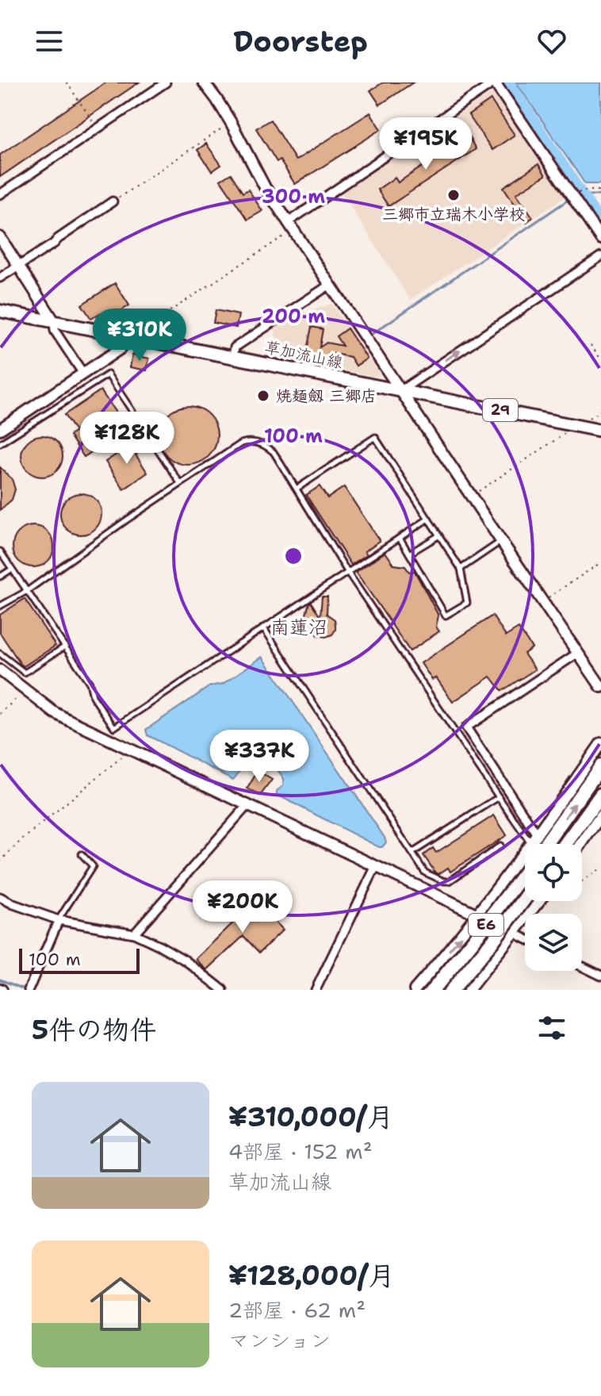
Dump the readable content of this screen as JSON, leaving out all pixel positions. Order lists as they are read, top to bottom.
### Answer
{
  "streets": {
    "highway": ["E6"],
    "main road": ["草加流山線", "29"]
  },
  "districts": ["南蓮沼"],
  "places": ["三郷市立瑞木小学校", "焼麺劔 三郷店"],
  "scale_bar": "100 m",
  "page": {
    "header": "Doorstep",
    "price": [
      "¥195K",
      "¥310K",
      "¥128K",
      "¥337K",
      "¥200K"
    ],
    "scale": "100 m",
    "heading": "5件の物件",
    "list": [
      {
        "name": "¥310,000/月",
        "note": "4部屋 · 152 m² · 草加流山線"
      },
      {
        "name": "¥128,000/月",
        "note": "2部屋 · 62 m² · マンション"
      }
    ]
  },
  "rings": ["300 m", "200 m", "100 m"]
}
